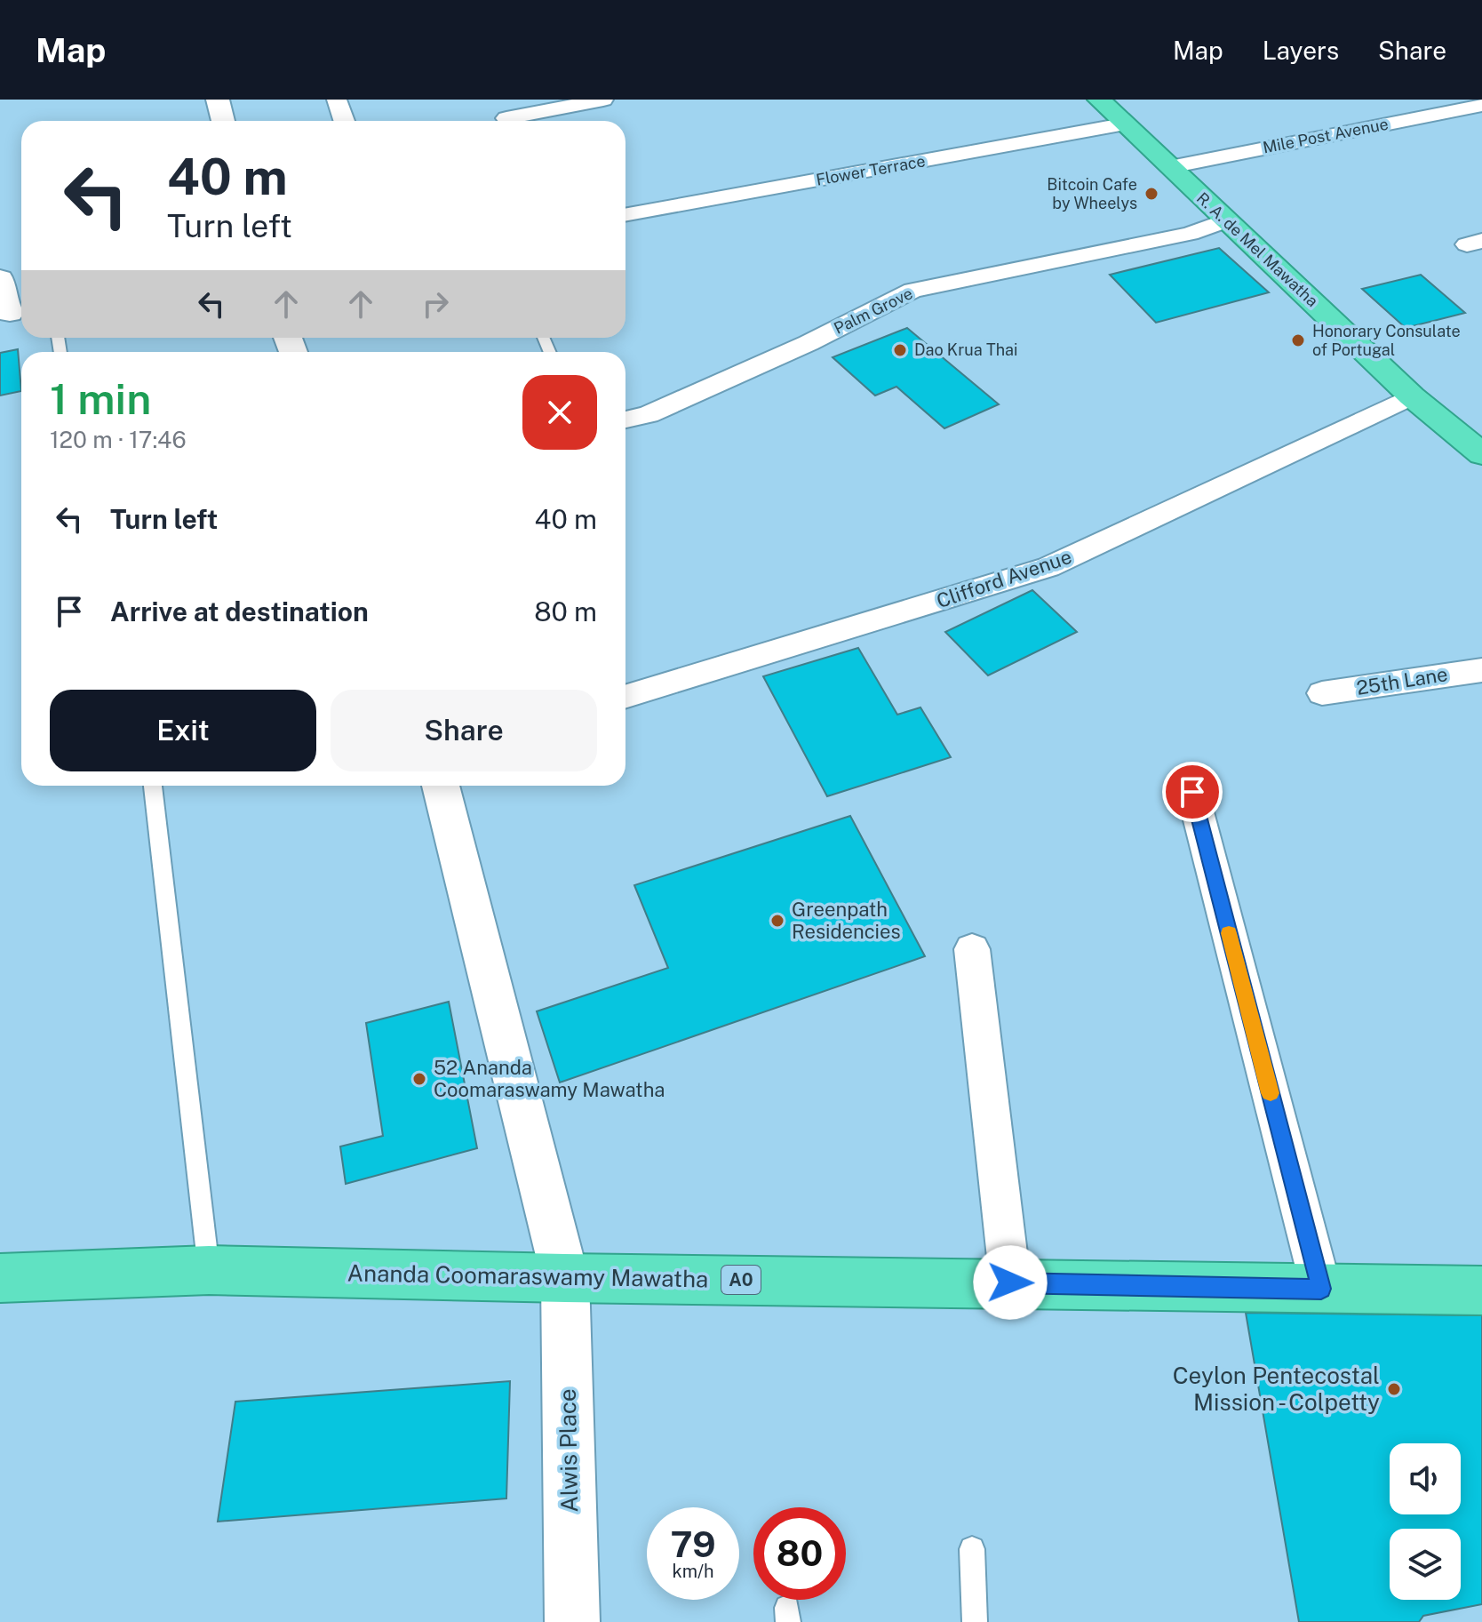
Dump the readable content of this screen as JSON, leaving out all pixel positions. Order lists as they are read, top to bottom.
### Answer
{
  "streets": {
    "highway": ["R. A. de Mel Mawatha", "Ananda Coomaraswamy Mawatha", "A0"],
    "street": [
      "Mile Post Avenue",
      "Flower Terrace",
      "Palm Grove",
      "Clifford Avenue",
      "25th Lane",
      "Alwis Place"
    ]
  },
  "crossings": [
    ["Mile Post Avenue", "R. A. de Mel Mawatha"],
    ["Flower Terrace", "R. A. de Mel Mawatha"],
    ["R. A. de Mel Mawatha", "Palm Grove"],
    ["R. A. de Mel Mawatha", "Clifford Avenue"],
    ["Ananda Coomaraswamy Mawatha", "Alwis Place"]
  ],
  "places": [
    "Bitcoin Cafe by Wheelys",
    "Honorary Consulate of Portugal",
    "Dao Krua Thai",
    "Greenpath Residencies",
    "52 Ananda Coomaraswamy Mawatha",
    "Ceylon Pentecostal Mission - Colpetty"
  ],
  "page": {
    "header": "Map",
    "nav": ["Map", "Layers", "Share"],
    "turn": ["40 m", "Turn left"],
    "heading": ["1 min", "120 m · 17:46"],
    "list": [
      {
        "name": "Turn left",
        "value": "40 m"
      },
      {
        "name": "Arrive at destination",
        "value": "80 m"
      }
    ],
    "buttons": ["Exit", "Share"],
    "speed": "79 km/h",
    "limit": "80"
  }
}
